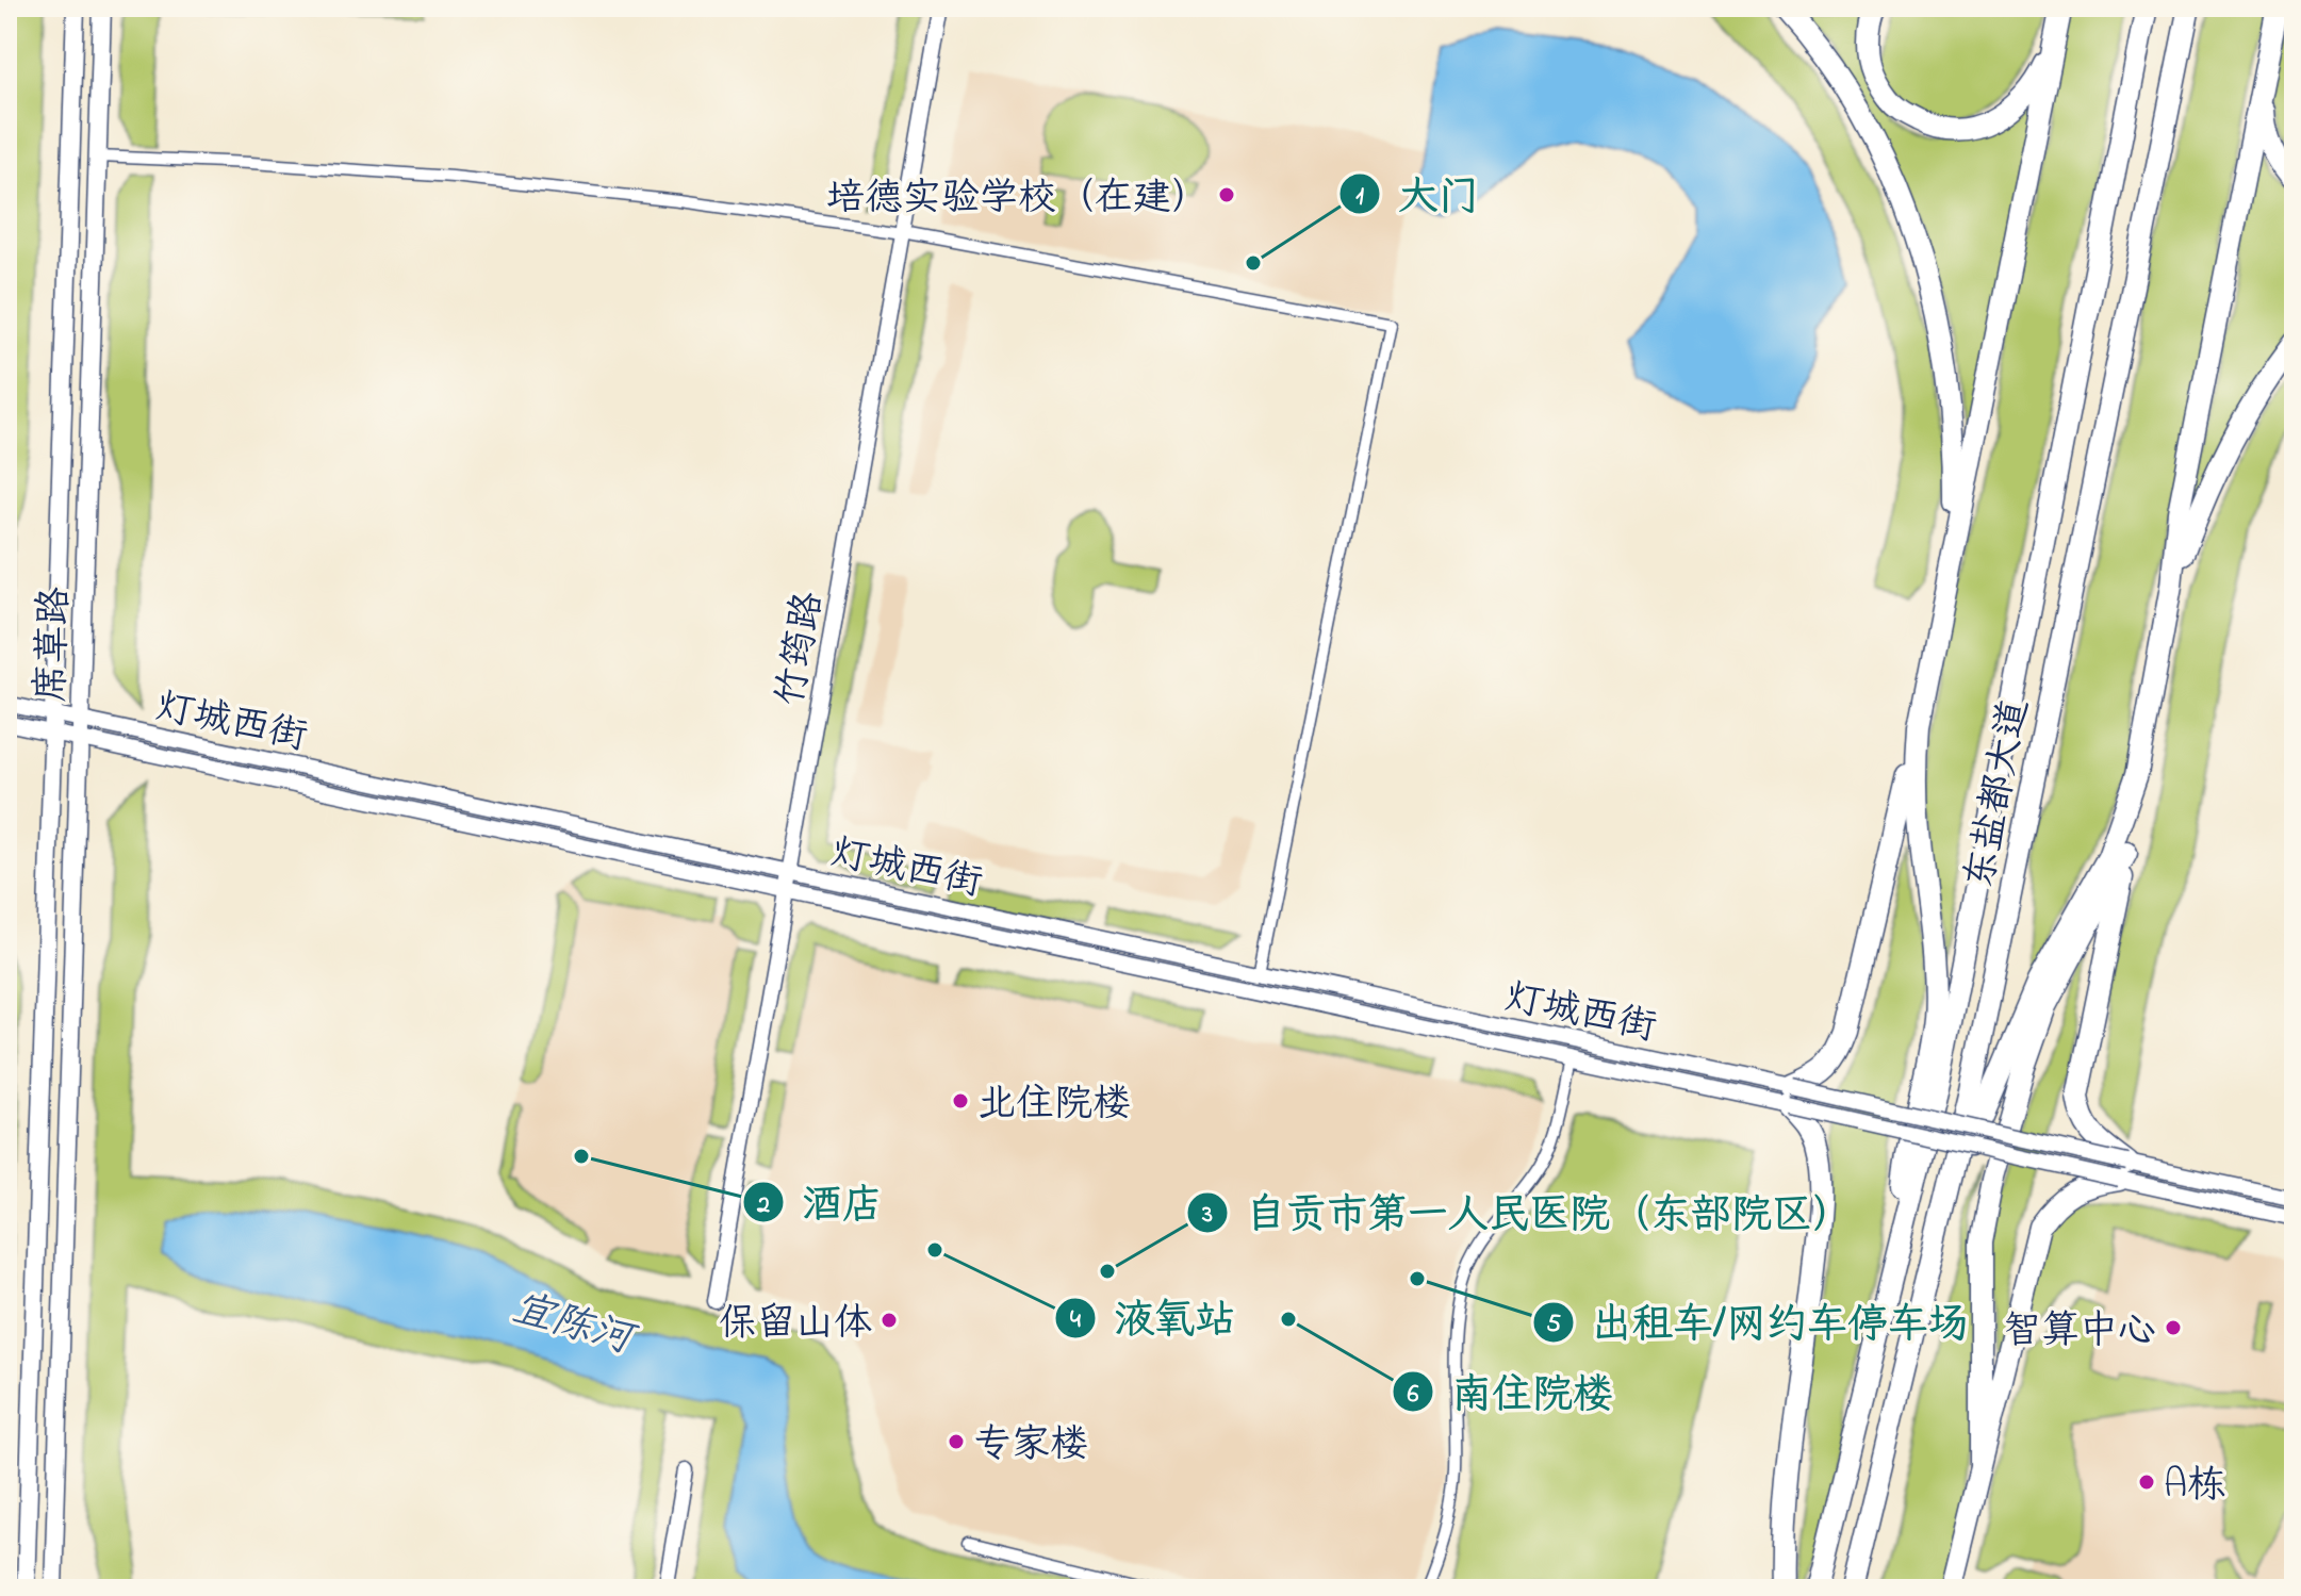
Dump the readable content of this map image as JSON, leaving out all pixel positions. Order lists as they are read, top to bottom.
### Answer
{
  "streets": {
    "highway": ["东盐都大道"],
    "main road": ["席草路"],
    "street": ["竹筠路", "灯城西街"]
  },
  "crossings": [
    ["席草路", "灯城西街"],
    ["竹筠路", "灯城西街"]
  ],
  "water": ["宜陈河"],
  "places": [
    "培德实验学校（在建）",
    "大门",
    "北住院楼",
    "酒店",
    "液氧站",
    "自贡市第一人民医院（东部院区）",
    "出租车/网约车停车场",
    "南住院楼",
    "保留山体",
    "智算中心",
    "专家楼",
    "A栋"
  ]
}
